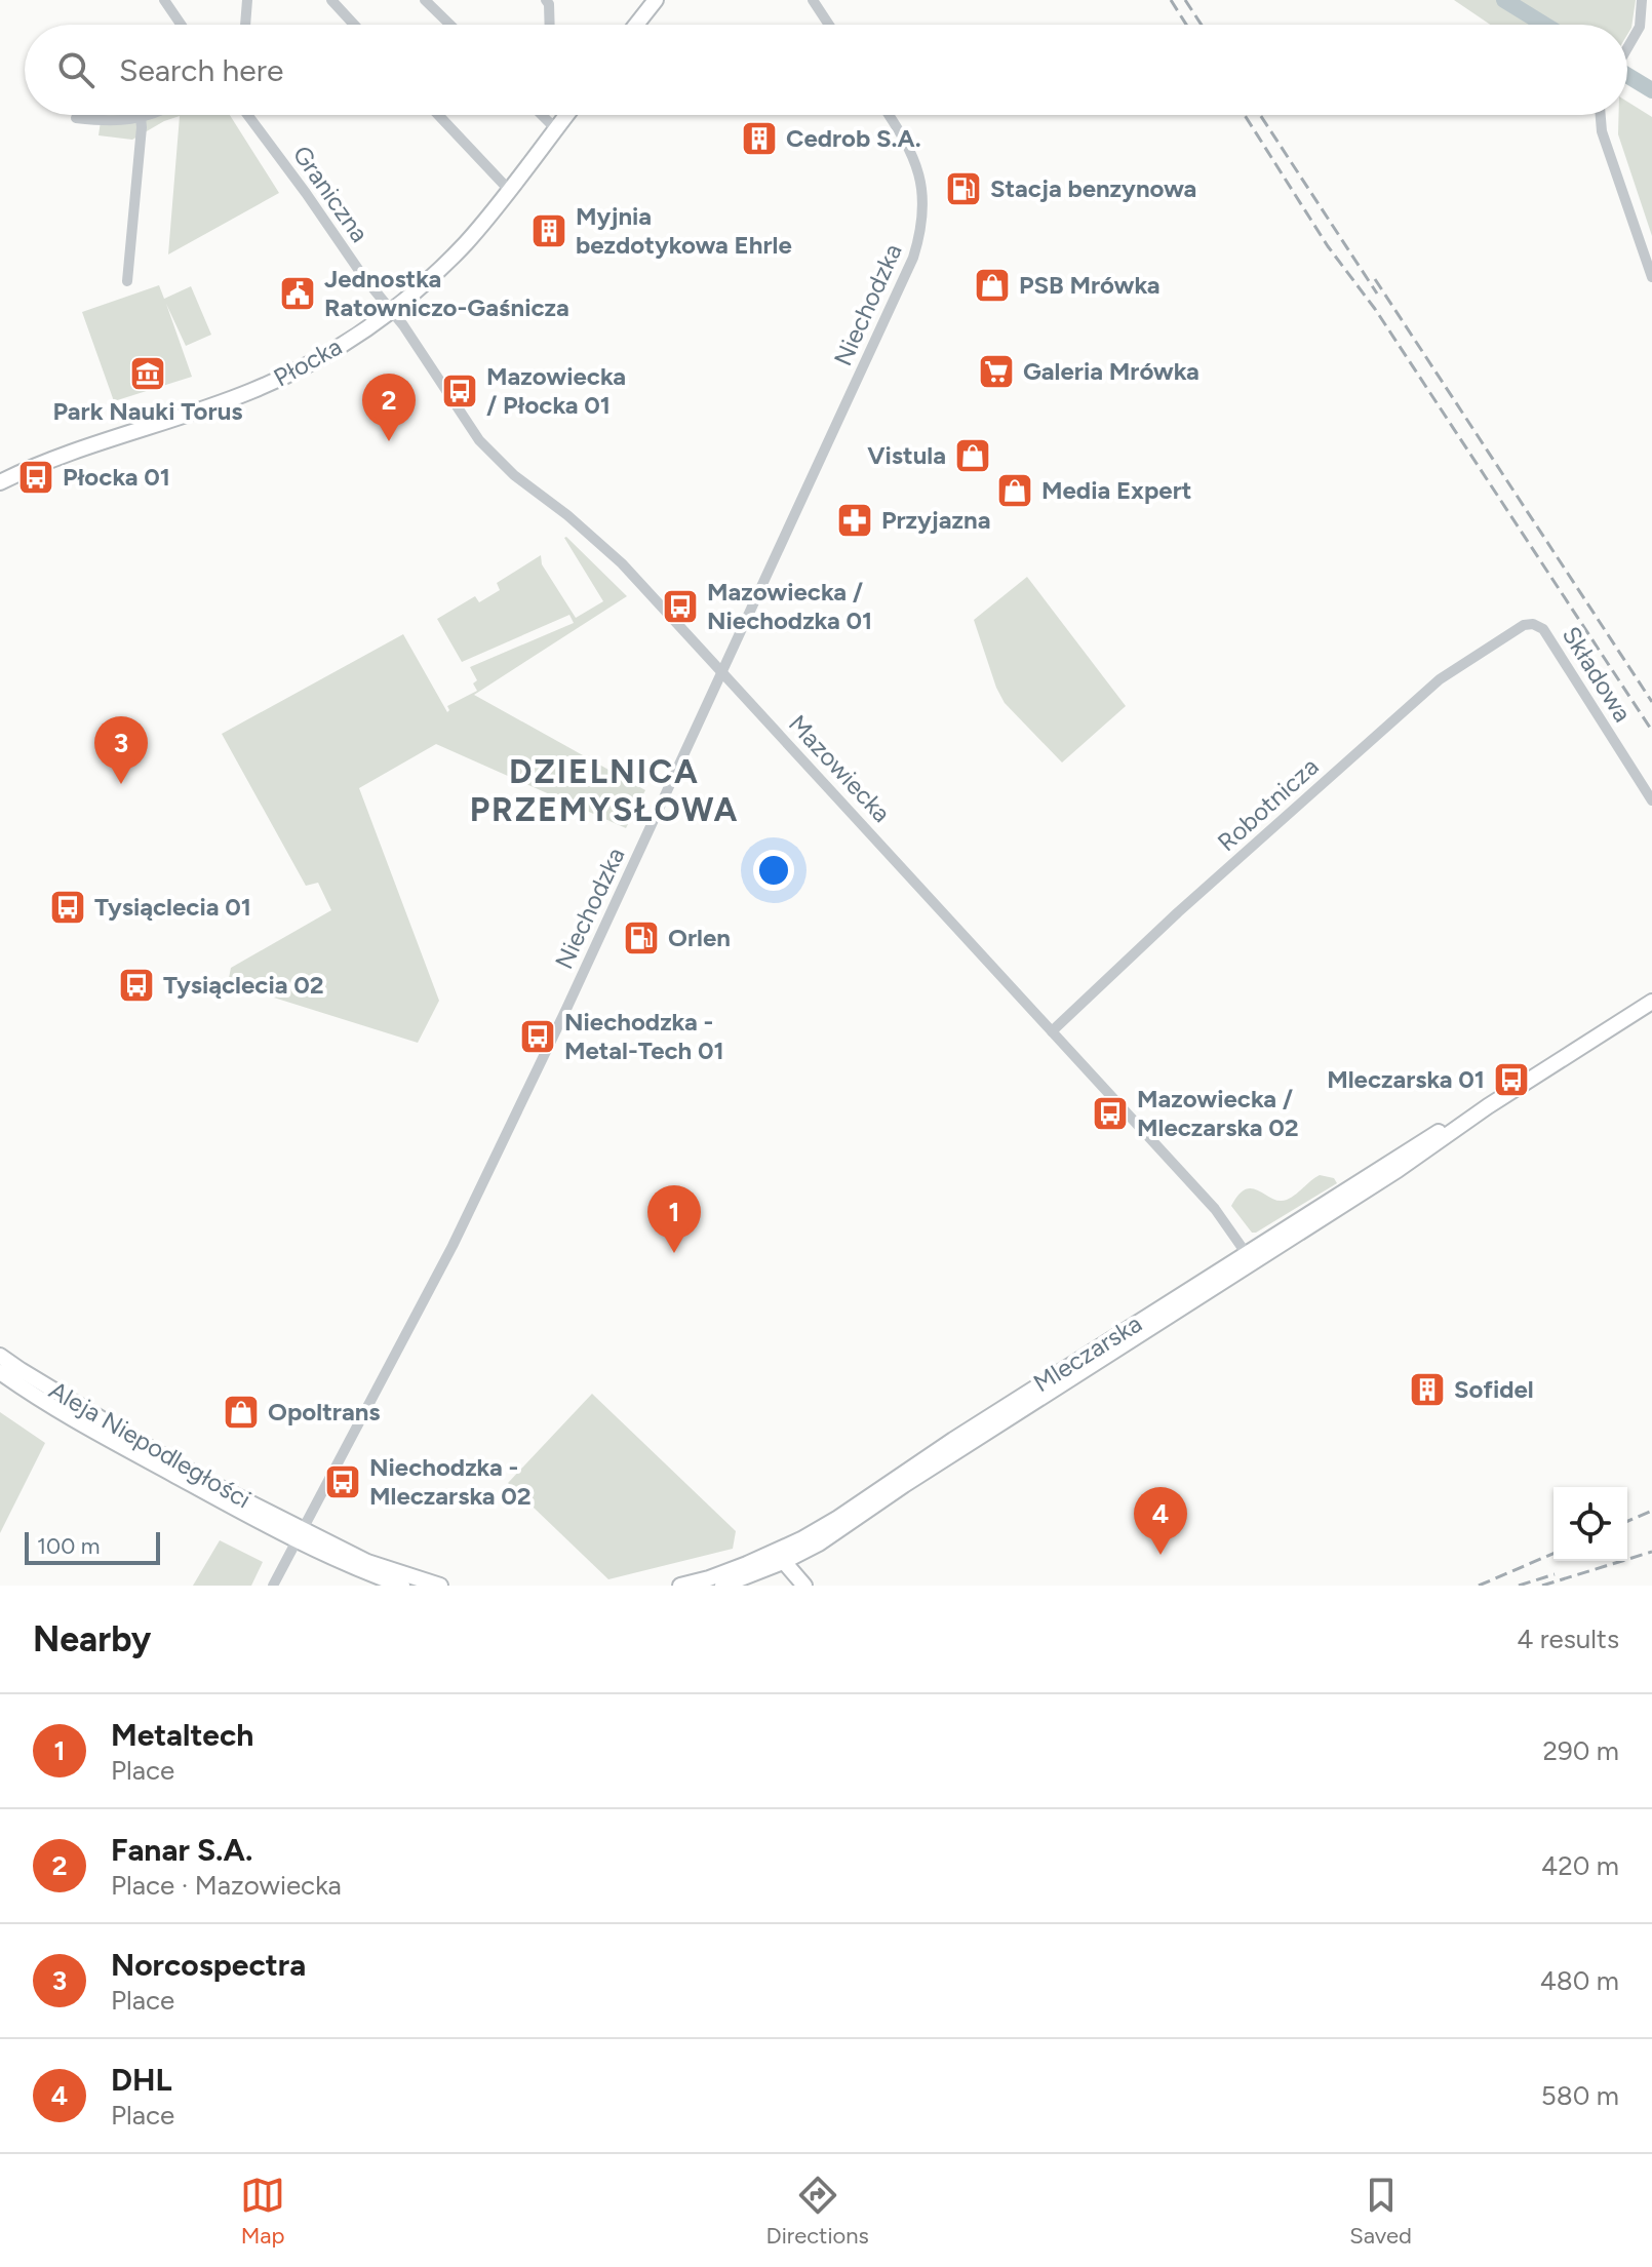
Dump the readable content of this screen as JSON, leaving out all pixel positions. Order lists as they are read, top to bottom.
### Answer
{
  "streets": {
    "main road": ["Płocka", "Mleczarska", "Aleja Niepodległości"],
    "street": [
      "Graniczna",
      "Niechodzka",
      "Składowa",
      "Mazowiecka",
      "Robotnicza"
    ]
  },
  "crossings": [
    ["Graniczna", "Płocka"],
    ["Graniczna", "Mazowiecka"],
    ["Niechodzka", "Mazowiecka"],
    ["Niechodzka", "Aleja Niepodległości"],
    ["Płocka", "Mazowiecka"],
    ["Składowa", "Robotnicza"],
    ["Mazowiecka", "Robotnicza"],
    ["Mazowiecka", "Mleczarska"]
  ],
  "districts": ["DZIELNICA PRZEMYSŁOWA"],
  "places": {
    "building": ["Cedrob S.A.", "Myjnia bezdotykowa Ehrle", "Sofidel"],
    "fuel station": ["Stacja benzynowa", "Orlen"],
    "shop": [
      "PSB Mrówka",
      "Vistula",
      "Media Expert",
      "Opoltrans"
    ],
    "public building": ["Jednostka Ratowniczo-Gaśnicza"],
    "supermarket": ["Galeria Mrówka"],
    "museum": ["Park Nauki Torus"],
    "bus stop": [
      "Mazowiecka / Płocka 01",
      "Płocka 01",
      "Mazowiecka / Niechodzka 01",
      "Tysiąclecia 01",
      "Tysiąclecia 02",
      "Niechodzka - Metal-Tech 01",
      "Mleczarska 01",
      "Mazowiecka / Mleczarska 02",
      "Niechodzka - Mleczarska 02"
    ],
    "pharmacy": ["Przyjazna"]
  },
  "scale_bar": "100 m",
  "page": {
    "search": "Search here",
    "pins": [
      "2",
      "3",
      "1",
      "4"
    ],
    "scale": "100 m",
    "heading": ["Nearby", "4 results"],
    "list": [
      {
        "mark": "1",
        "name": "Metaltech",
        "note": "Place",
        "value": "290 m"
      },
      {
        "mark": "2",
        "name": "Fanar S.A.",
        "note": "Place · Mazowiecka",
        "value": "420 m"
      },
      {
        "mark": "3",
        "name": "Norcospectra",
        "note": "Place",
        "value": "480 m"
      },
      {
        "mark": "4",
        "name": "DHL",
        "note": "Place",
        "value": "580 m"
      }
    ],
    "nav": ["Map", "Directions", "Saved"]
  }
}
